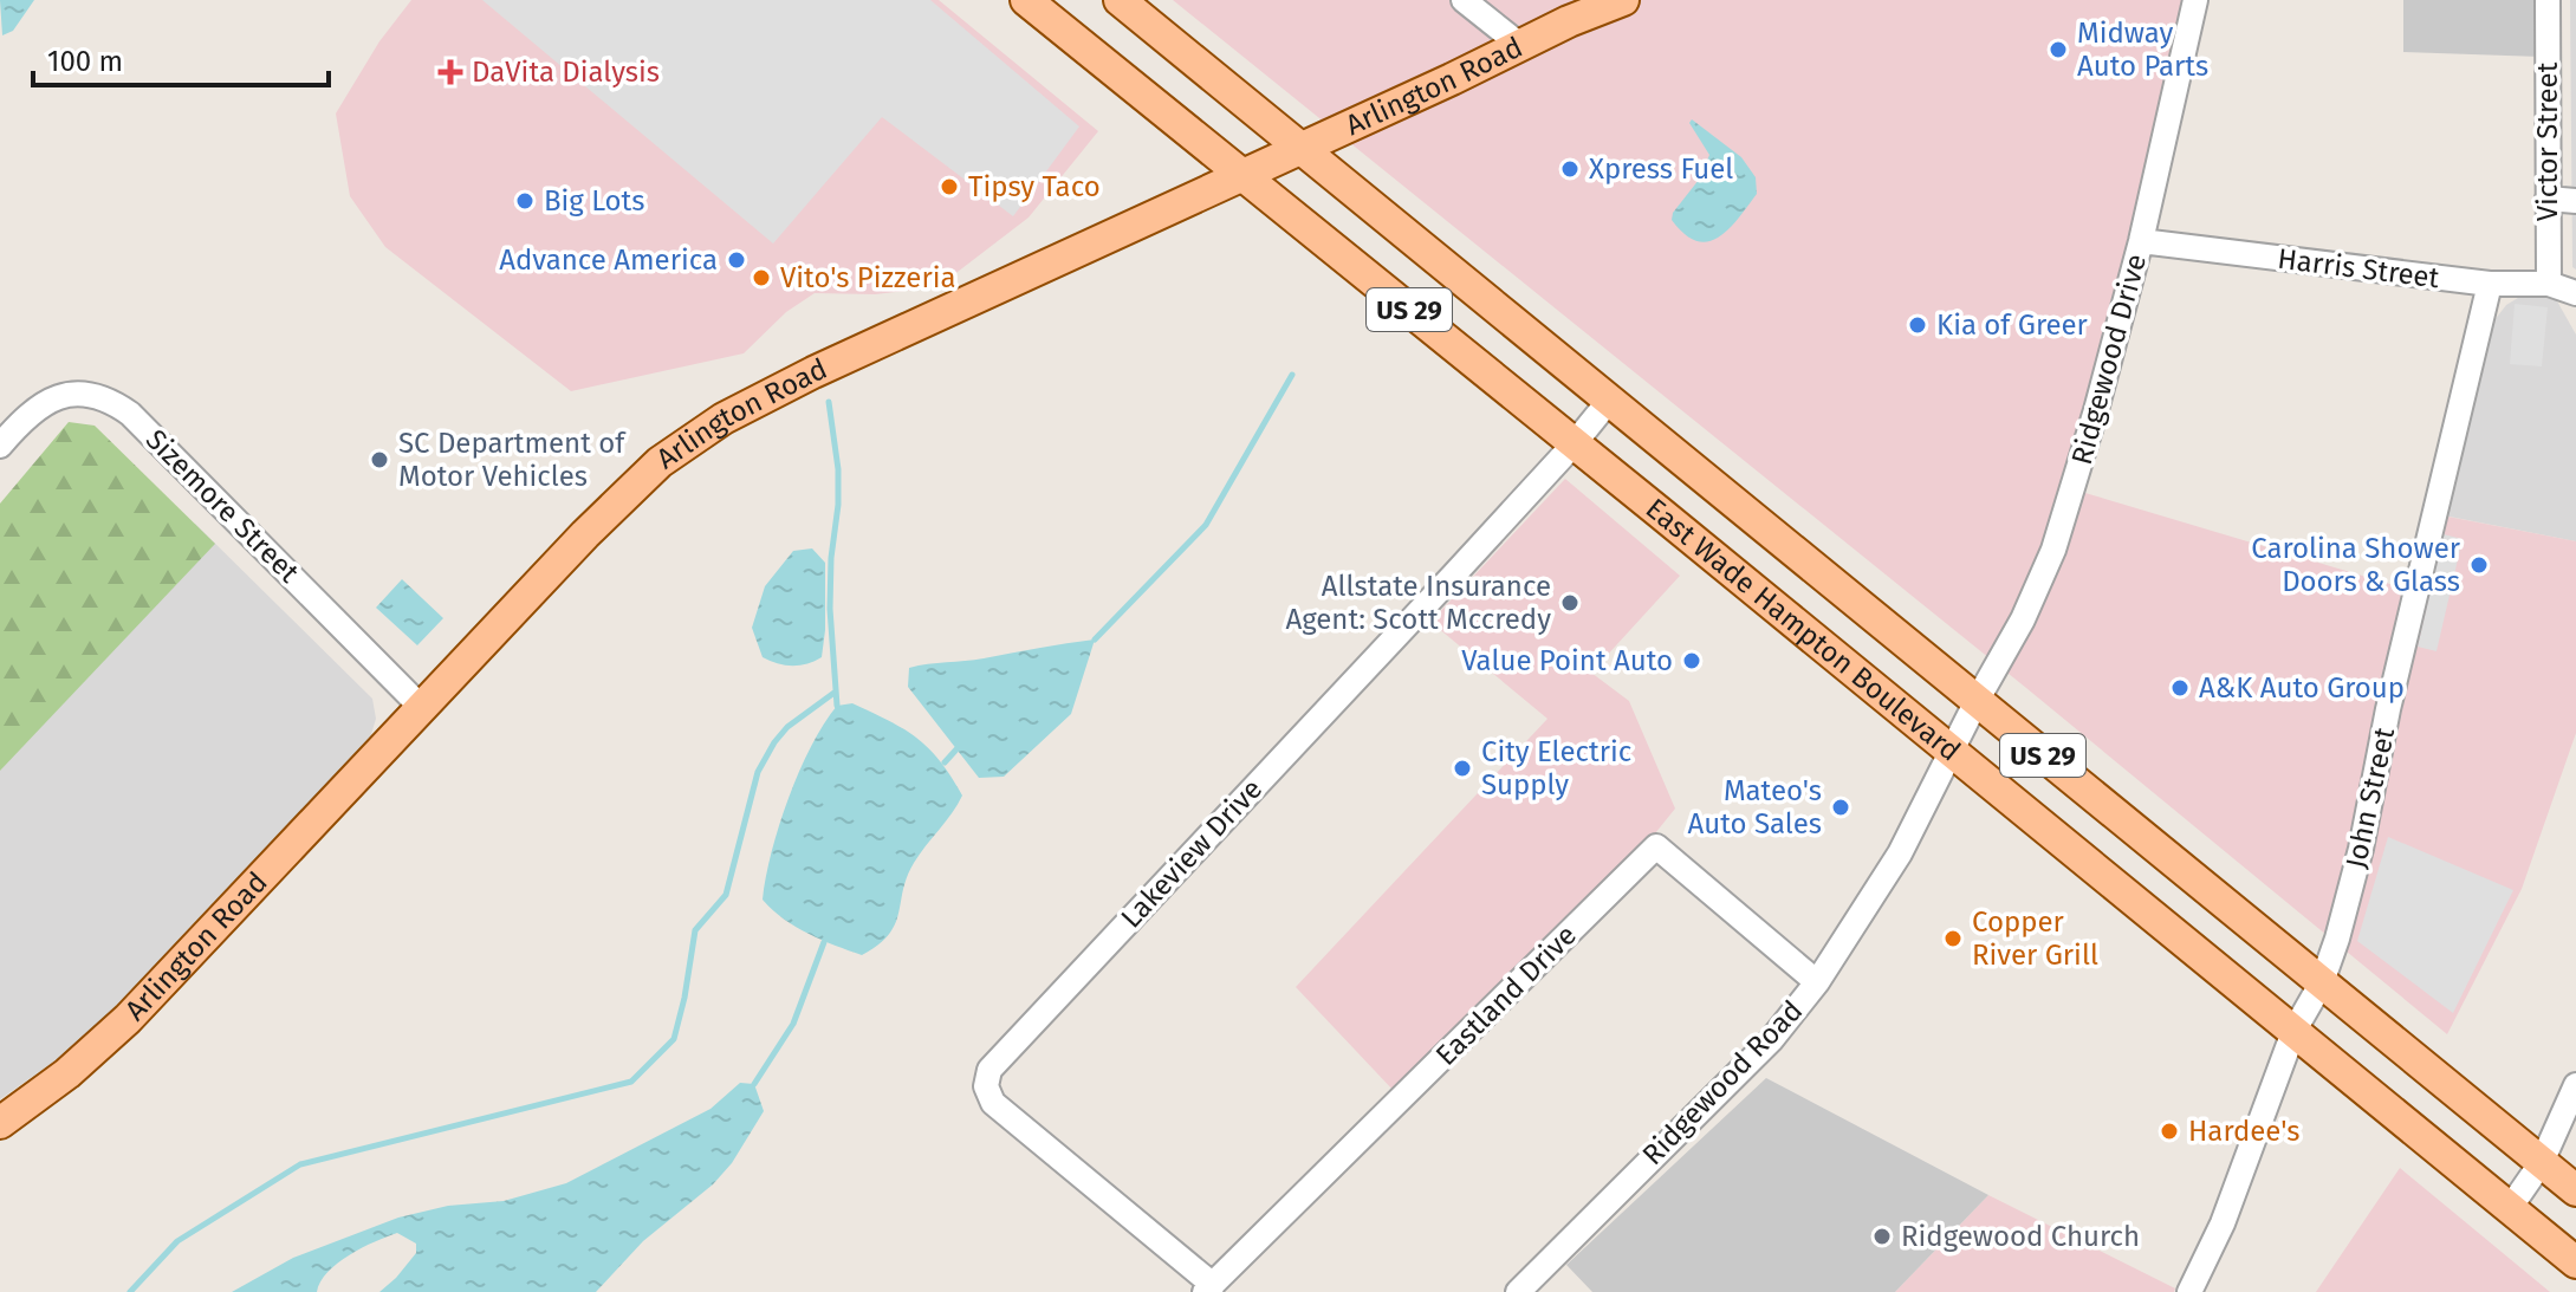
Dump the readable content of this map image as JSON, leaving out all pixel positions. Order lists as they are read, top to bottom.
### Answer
{
  "streets": {
    "main road": ["Arlington Road", "US 29", "East Wade Hampton Boulevard"],
    "street": [
      "Victor Street",
      "Harris Street",
      "Ridgewood Drive",
      "Sizemore Street",
      "John Street",
      "Lakeview Drive",
      "Eastland Drive",
      "Ridgewood Road"
    ]
  },
  "crossings": [
    ["Arlington Road", "Sizemore Street"],
    ["Arlington Road", "East Wade Hampton Boulevard"],
    ["Victor Street", "Harris Street"],
    ["Harris Street", "Ridgewood Drive"],
    ["Harris Street", "John Street"],
    ["Ridgewood Drive", "East Wade Hampton Boulevard"],
    ["Ridgewood Drive", "Ridgewood Road"],
    ["East Wade Hampton Boulevard", "John Street"],
    ["East Wade Hampton Boulevard", "Lakeview Drive"],
    ["East Wade Hampton Boulevard", "Ridgewood Road"],
    ["Lakeview Drive", "Eastland Drive"],
    ["Eastland Drive", "Ridgewood Road"]
  ],
  "places": {
    "other": [
      "Midway Auto Parts",
      "Xpress Fuel",
      "Tipsy Taco",
      "Big Lots",
      "Advance America",
      "Vito's Pizzeria",
      "Kia of Greer",
      "SC Department of Motor Vehicles",
      "Carolina Shower Doors & Glass",
      "Allstate Insurance Agent: Scott Mccredy",
      "Value Point Auto",
      "A&K Auto Group",
      "City Electric Supply",
      "Mateo's Auto Sales",
      "Copper River Grill",
      "Hardee's",
      "Ridgewood Church"
    ],
    "health": ["DaVita Dialysis"]
  },
  "scale_bar": "100 m"
}
